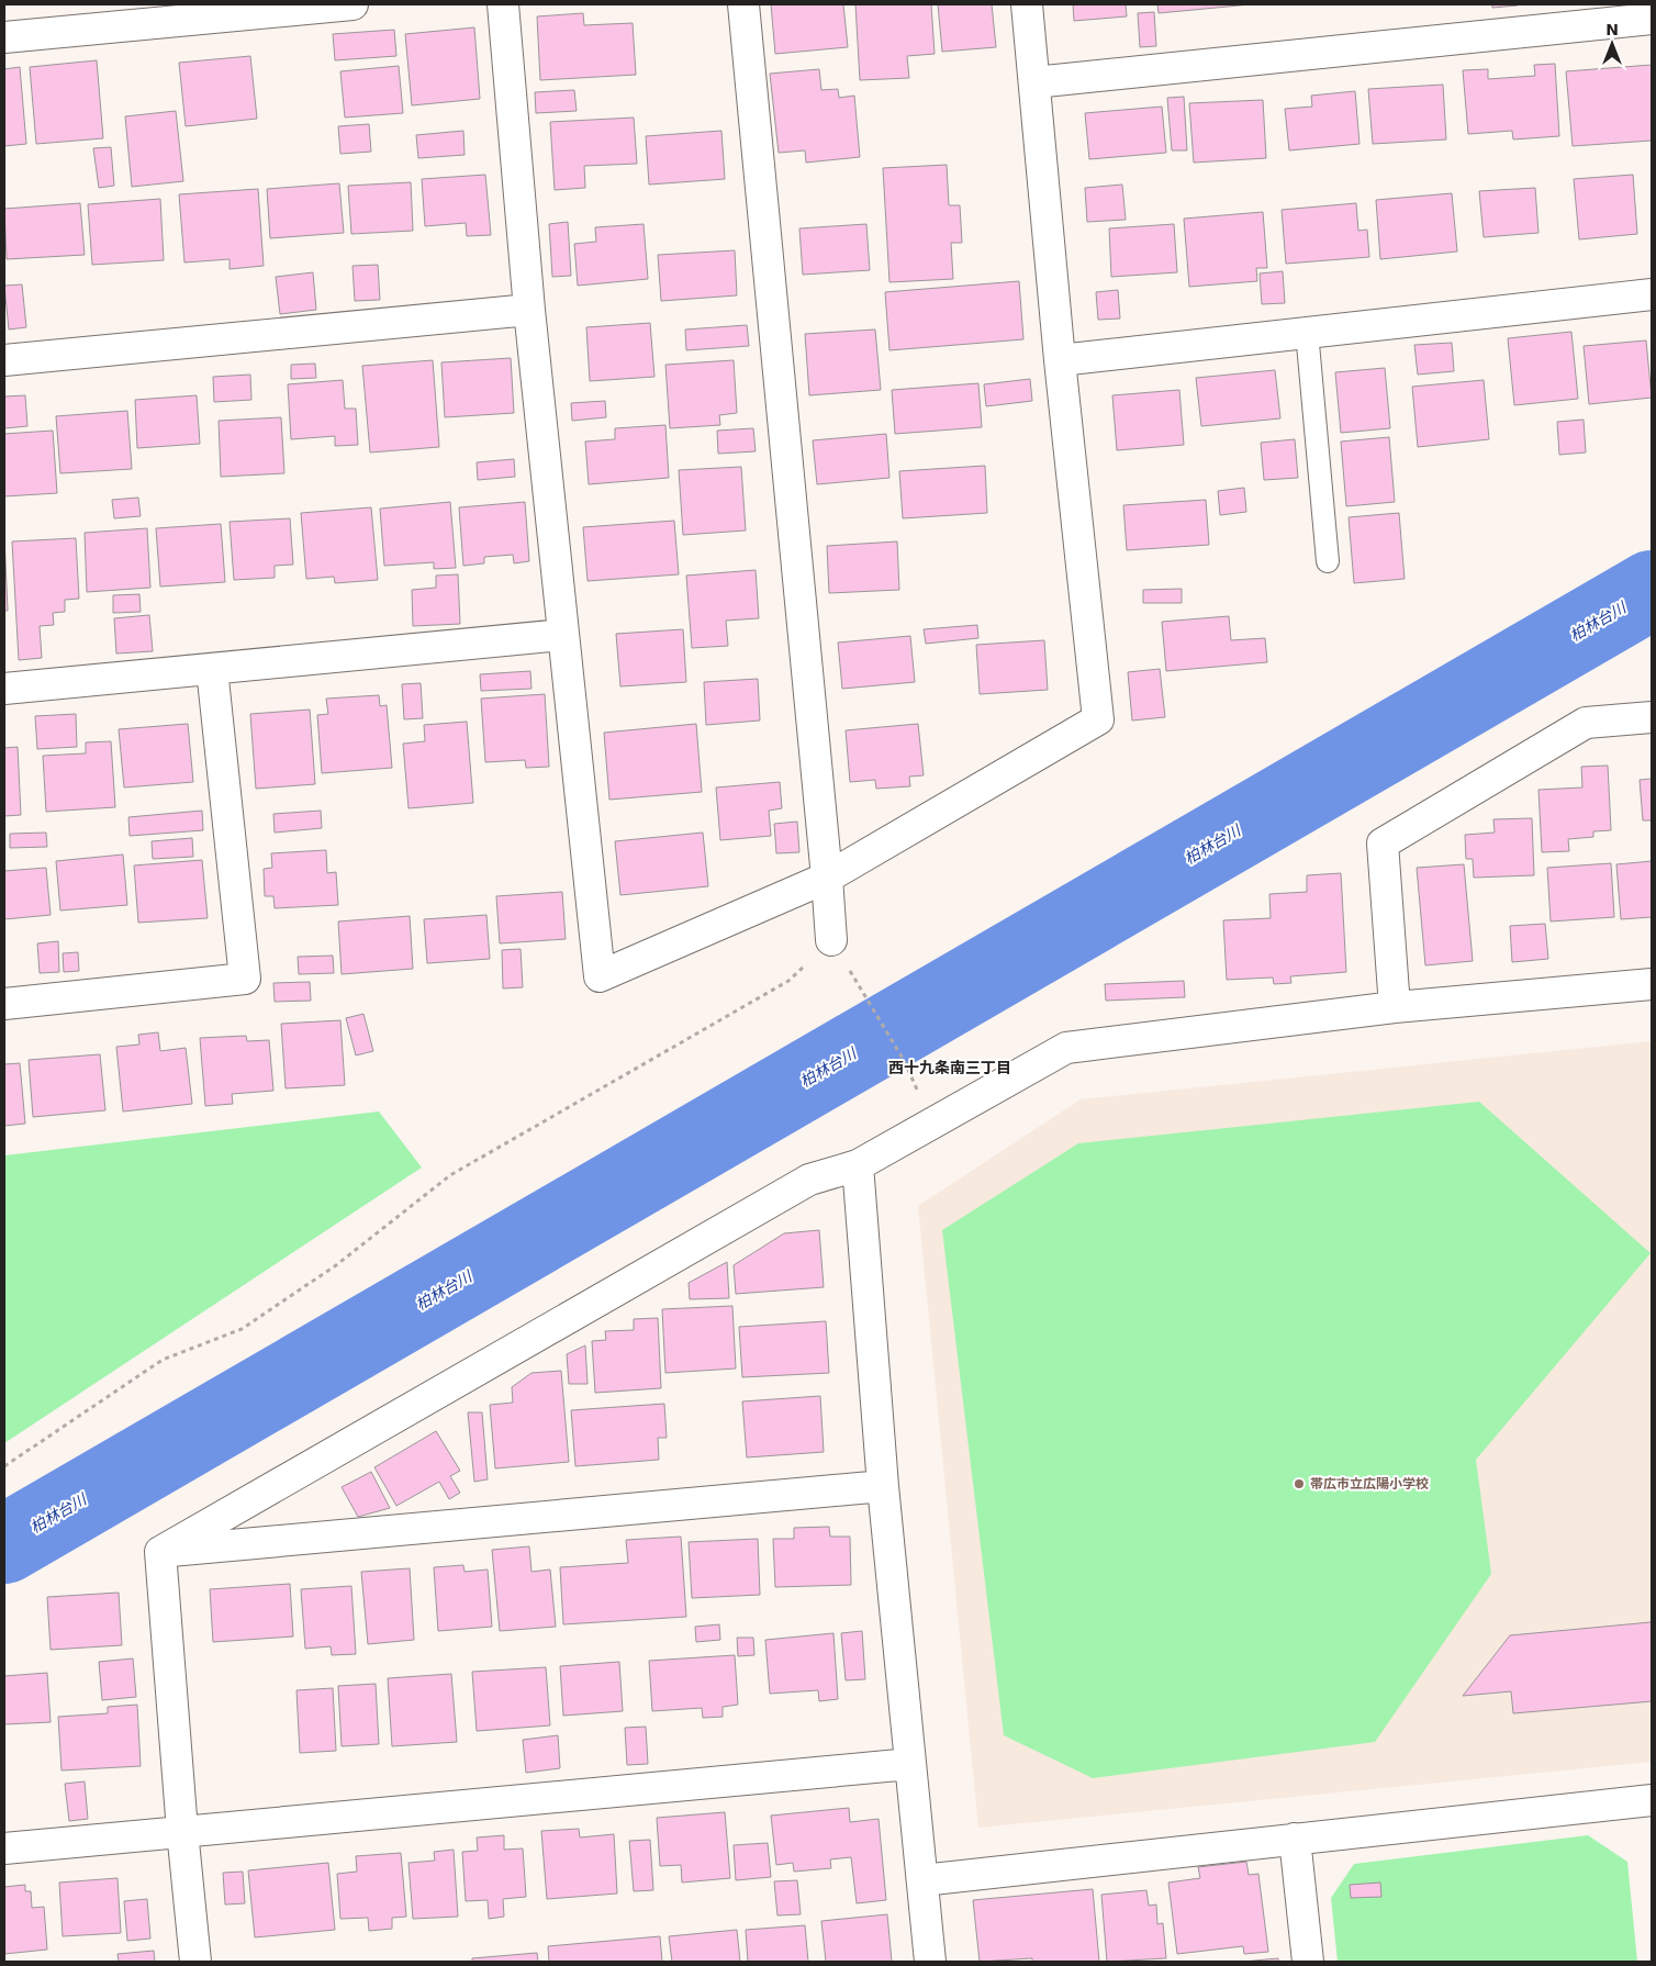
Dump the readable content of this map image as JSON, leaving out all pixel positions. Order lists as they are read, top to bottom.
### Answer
{
  "districts": ["西十九条南三丁目"],
  "water": ["柏林台川"],
  "places": ["帯広市立広陽小学校"],
  "north": "top"
}
